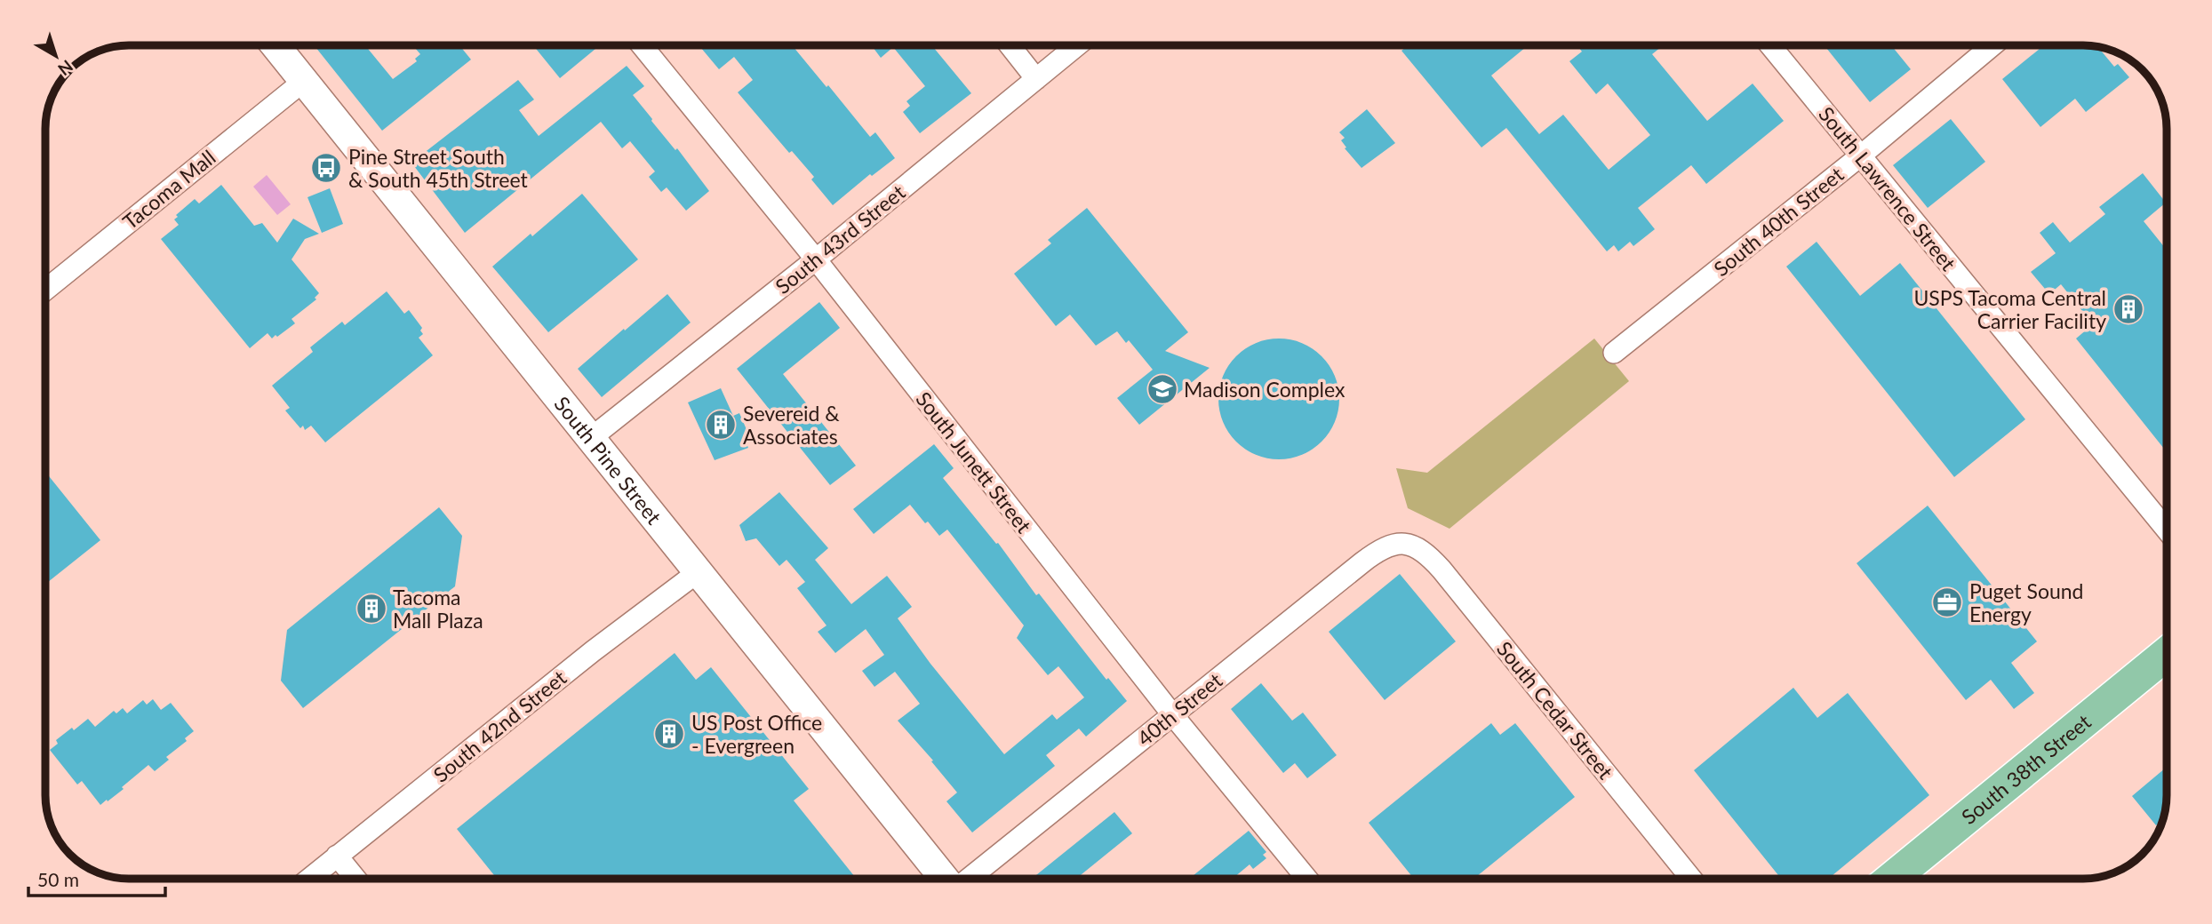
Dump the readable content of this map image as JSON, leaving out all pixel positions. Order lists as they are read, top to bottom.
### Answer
{
  "streets": {
    "main road": ["South Pine Street", "South 38th Street"],
    "street": [
      "South Lawrence Street",
      "Tacoma Mall",
      "South 40th Street",
      "South 43rd Street",
      "South Junett Street",
      "40th Street",
      "South Cedar Street",
      "South 42nd Street"
    ]
  },
  "crossings": [
    ["South Lawrence Street", "South 40th Street"],
    ["Tacoma Mall", "South Pine Street"],
    ["South 43rd Street", "South Pine Street"],
    ["South 43rd Street", "South Junett Street"],
    ["South Pine Street", "South 42nd Street"],
    ["South Junett Street", "40th Street"],
    ["40th Street", "South Cedar Street"]
  ],
  "places": {
    "bus stop": ["Pine Street South & South 45th Street"],
    "building": [
      "USPS Tacoma Central Carrier Facility",
      "Severeid & Associates",
      "Tacoma Mall Plaza",
      "US Post Office - Evergreen"
    ],
    "school or university": ["Madison Complex"],
    "office": ["Puget Sound Energy"]
  },
  "scale_bar": "50 m",
  "north": "bottom right"
}
